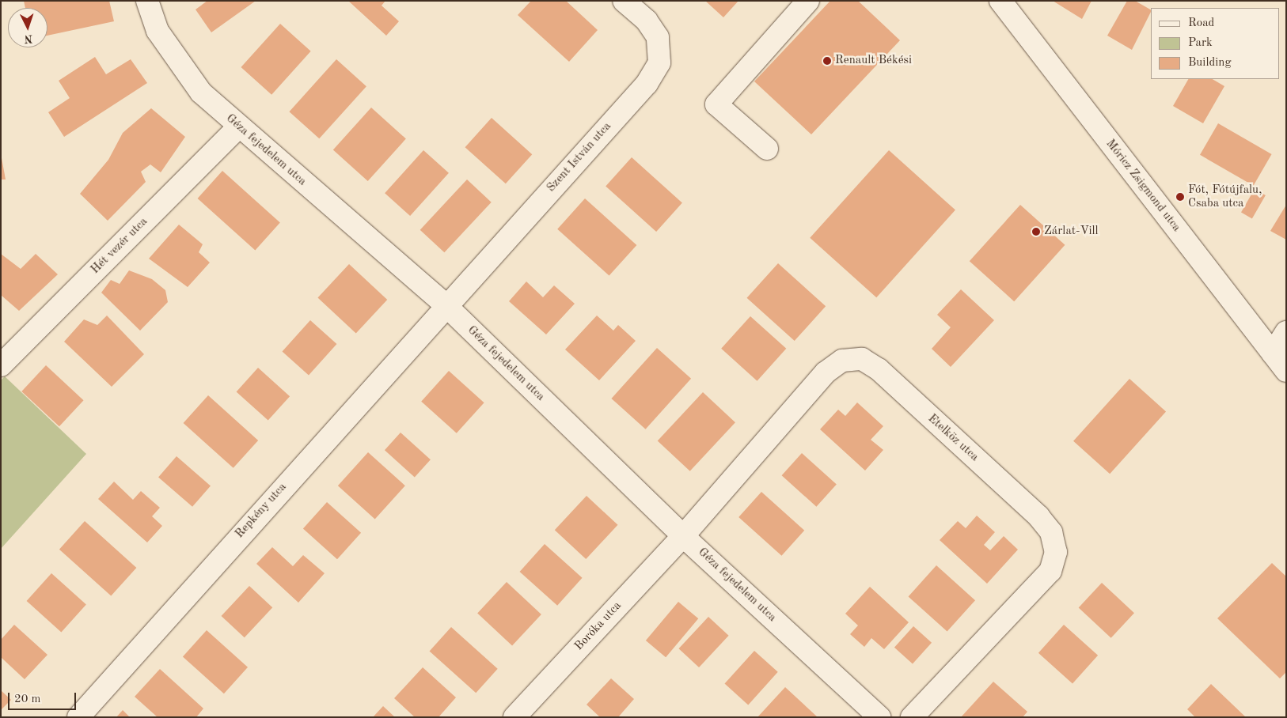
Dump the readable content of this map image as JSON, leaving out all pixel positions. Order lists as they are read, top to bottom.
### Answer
{
  "streets": {
    "street": [
      "Géza fejedelem utca",
      "Szent István utca",
      "Móricz Zsigmond utca",
      "Hét vezér utca",
      "Etelköz utca",
      "Repkény utca",
      "Boróka utca"
    ]
  },
  "crossings": [
    ["Géza fejedelem utca", "Szent István utca"],
    ["Géza fejedelem utca", "Hét vezér utca"],
    ["Géza fejedelem utca", "Etelköz utca"],
    ["Géza fejedelem utca", "Repkény utca"],
    ["Géza fejedelem utca", "Boróka utca"],
    ["Szent István utca", "Repkény utca"],
    ["Etelköz utca", "Boróka utca"]
  ],
  "places": ["Renault Békési", "Fót, Fótújfalu, Csaba utca", "Zárlat-Vill"],
  "legend": ["Road", "Park", "Building"],
  "scale_bar": "20 m",
  "north": "bottom"
}
